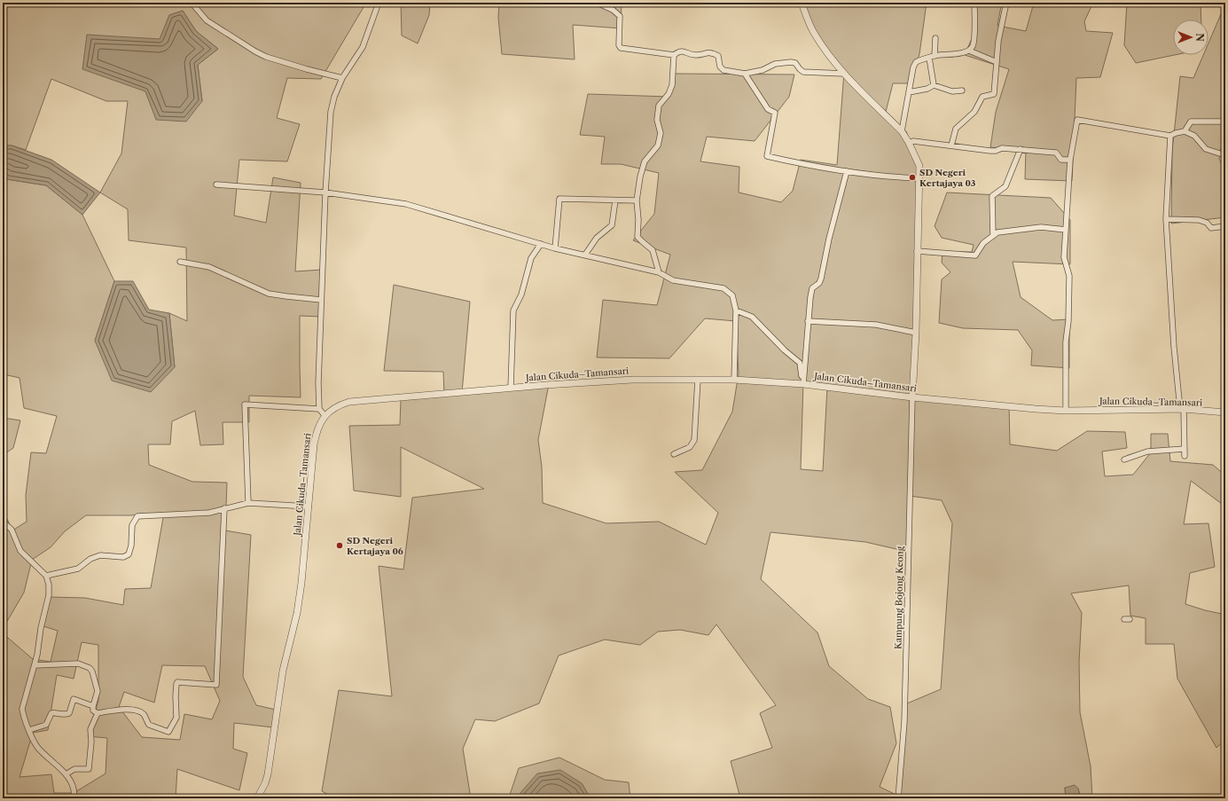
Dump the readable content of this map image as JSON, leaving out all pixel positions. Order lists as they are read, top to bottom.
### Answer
{
  "streets": {
    "street": ["Jalan Cikuda–Tamansari", "Kampung Bojong Keong"]
  },
  "crossings": [
    ["Jalan Cikuda–Tamansari", "Kampung Bojong Keong"]
  ],
  "places": ["SD Negeri Kertajaya 03", "SD Negeri Kertajaya 06"],
  "north": "right"
}
